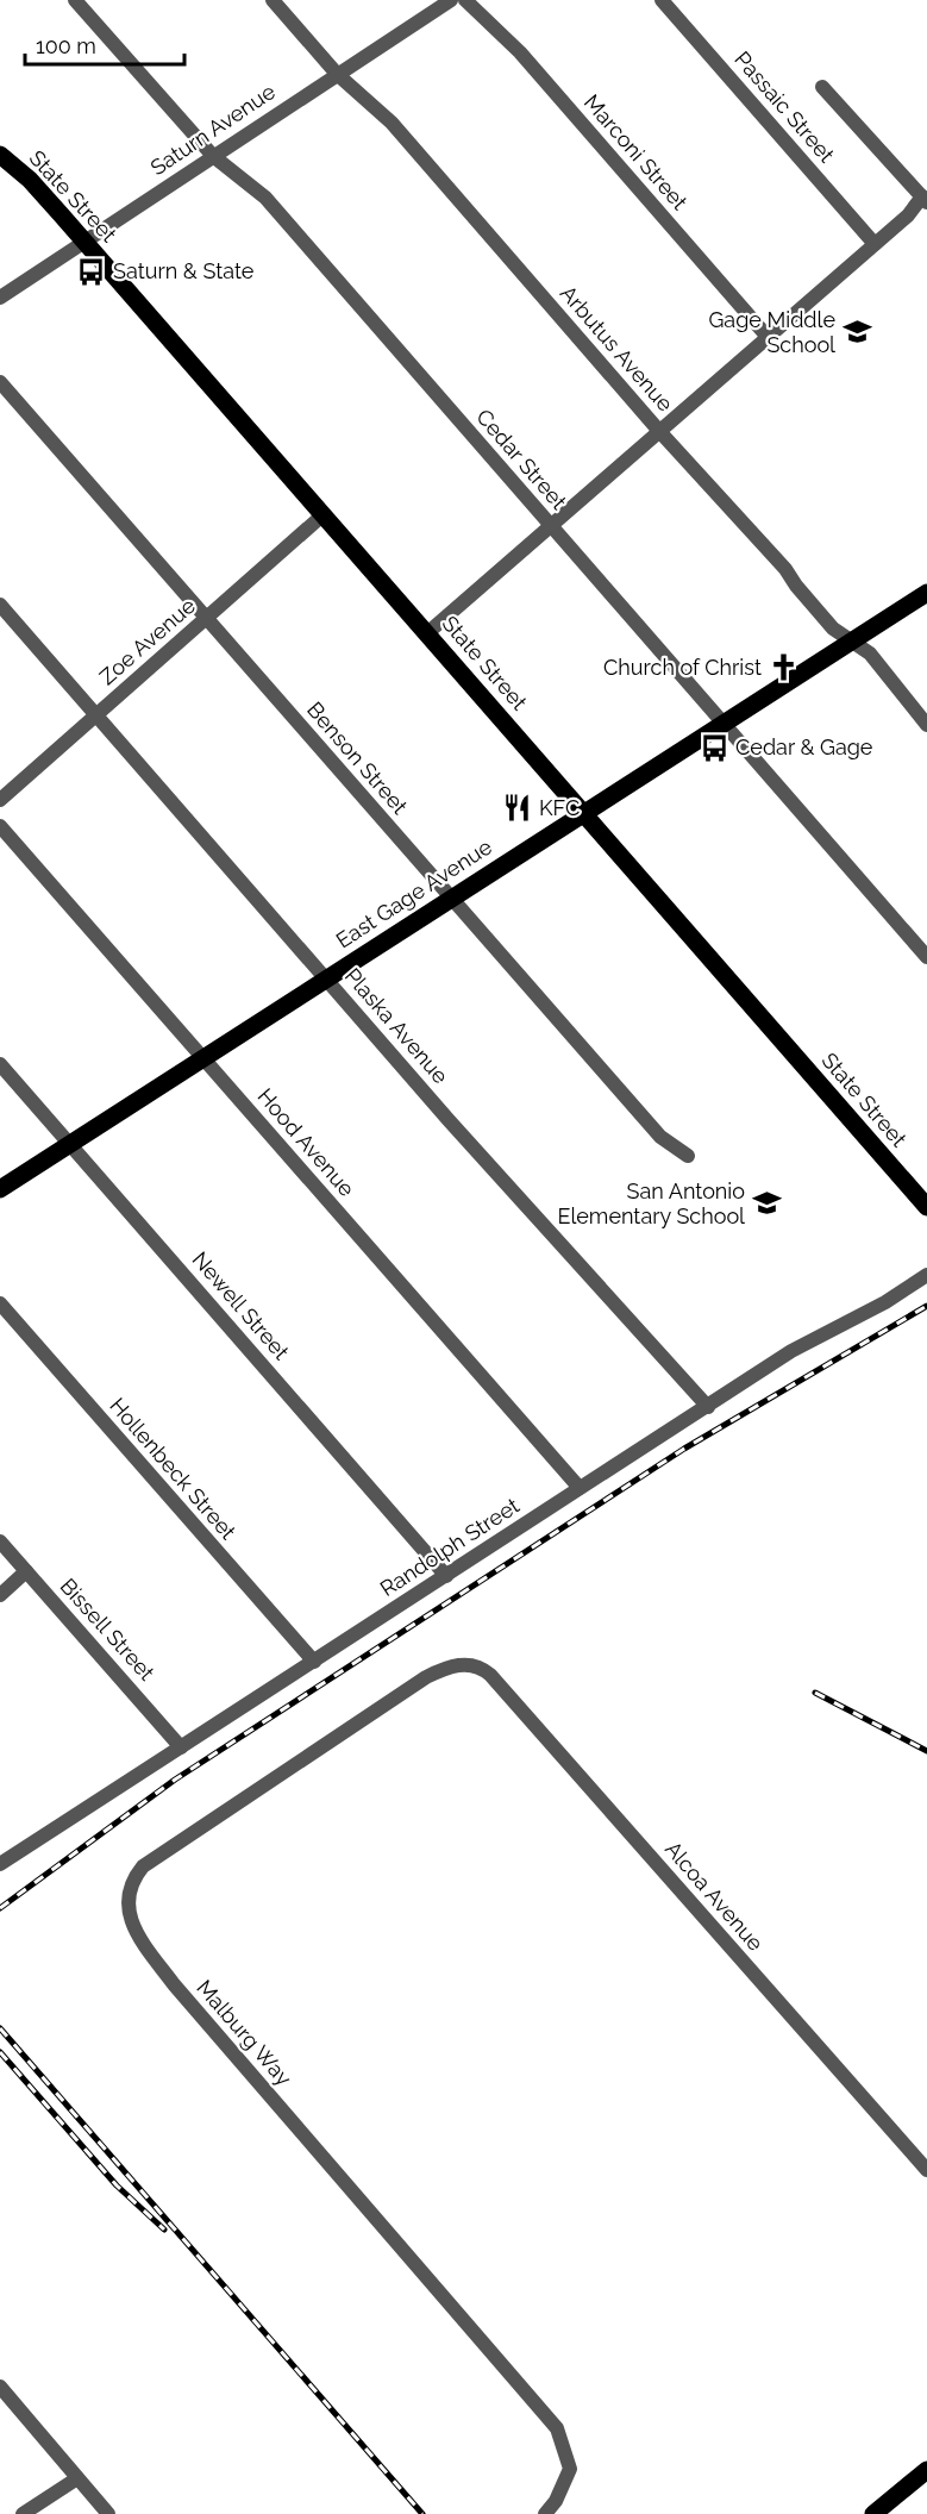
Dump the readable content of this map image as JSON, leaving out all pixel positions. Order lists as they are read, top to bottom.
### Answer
{
  "streets": {
    "main road": ["State Street", "East Gage Avenue"],
    "street": [
      "Passaic Street",
      "Saturn Avenue",
      "Marconi Street",
      "Arbutus Avenue",
      "Cedar Street",
      "Zoe Avenue",
      "Benson Street",
      "Plaska Avenue",
      "Hood Avenue",
      "Newell Street",
      "Hollenbeck Street",
      "Randolph Street",
      "Bissell Street",
      "Alcoa Avenue",
      "Malburg Way"
    ]
  },
  "crossings": [
    ["Saturn Avenue", "State Street"],
    ["Saturn Avenue", "Arbutus Avenue"],
    ["Saturn Avenue", "Cedar Street"],
    ["State Street", "Zoe Avenue"],
    ["State Street", "East Gage Avenue"],
    ["Arbutus Avenue", "East Gage Avenue"],
    ["Cedar Street", "East Gage Avenue"],
    ["Zoe Avenue", "Benson Street"],
    ["Zoe Avenue", "Plaska Avenue"],
    ["Benson Street", "East Gage Avenue"],
    ["East Gage Avenue", "Plaska Avenue"],
    ["East Gage Avenue", "Hood Avenue"],
    ["East Gage Avenue", "Newell Street"],
    ["Plaska Avenue", "Randolph Street"],
    ["Hood Avenue", "Randolph Street"],
    ["Newell Street", "Randolph Street"],
    ["Hollenbeck Street", "Randolph Street"],
    ["Randolph Street", "Bissell Street"],
    ["Alcoa Avenue", "Malburg Way"]
  ],
  "places": {
    "bus stop": ["Saturn & State", "Cedar & Gage"],
    "school or university": ["Gage Middle School", "San Antonio Elementary School"],
    "church": ["Church of Christ"],
    "restaurant": ["KFC"]
  },
  "scale_bar": "100 m"
}
